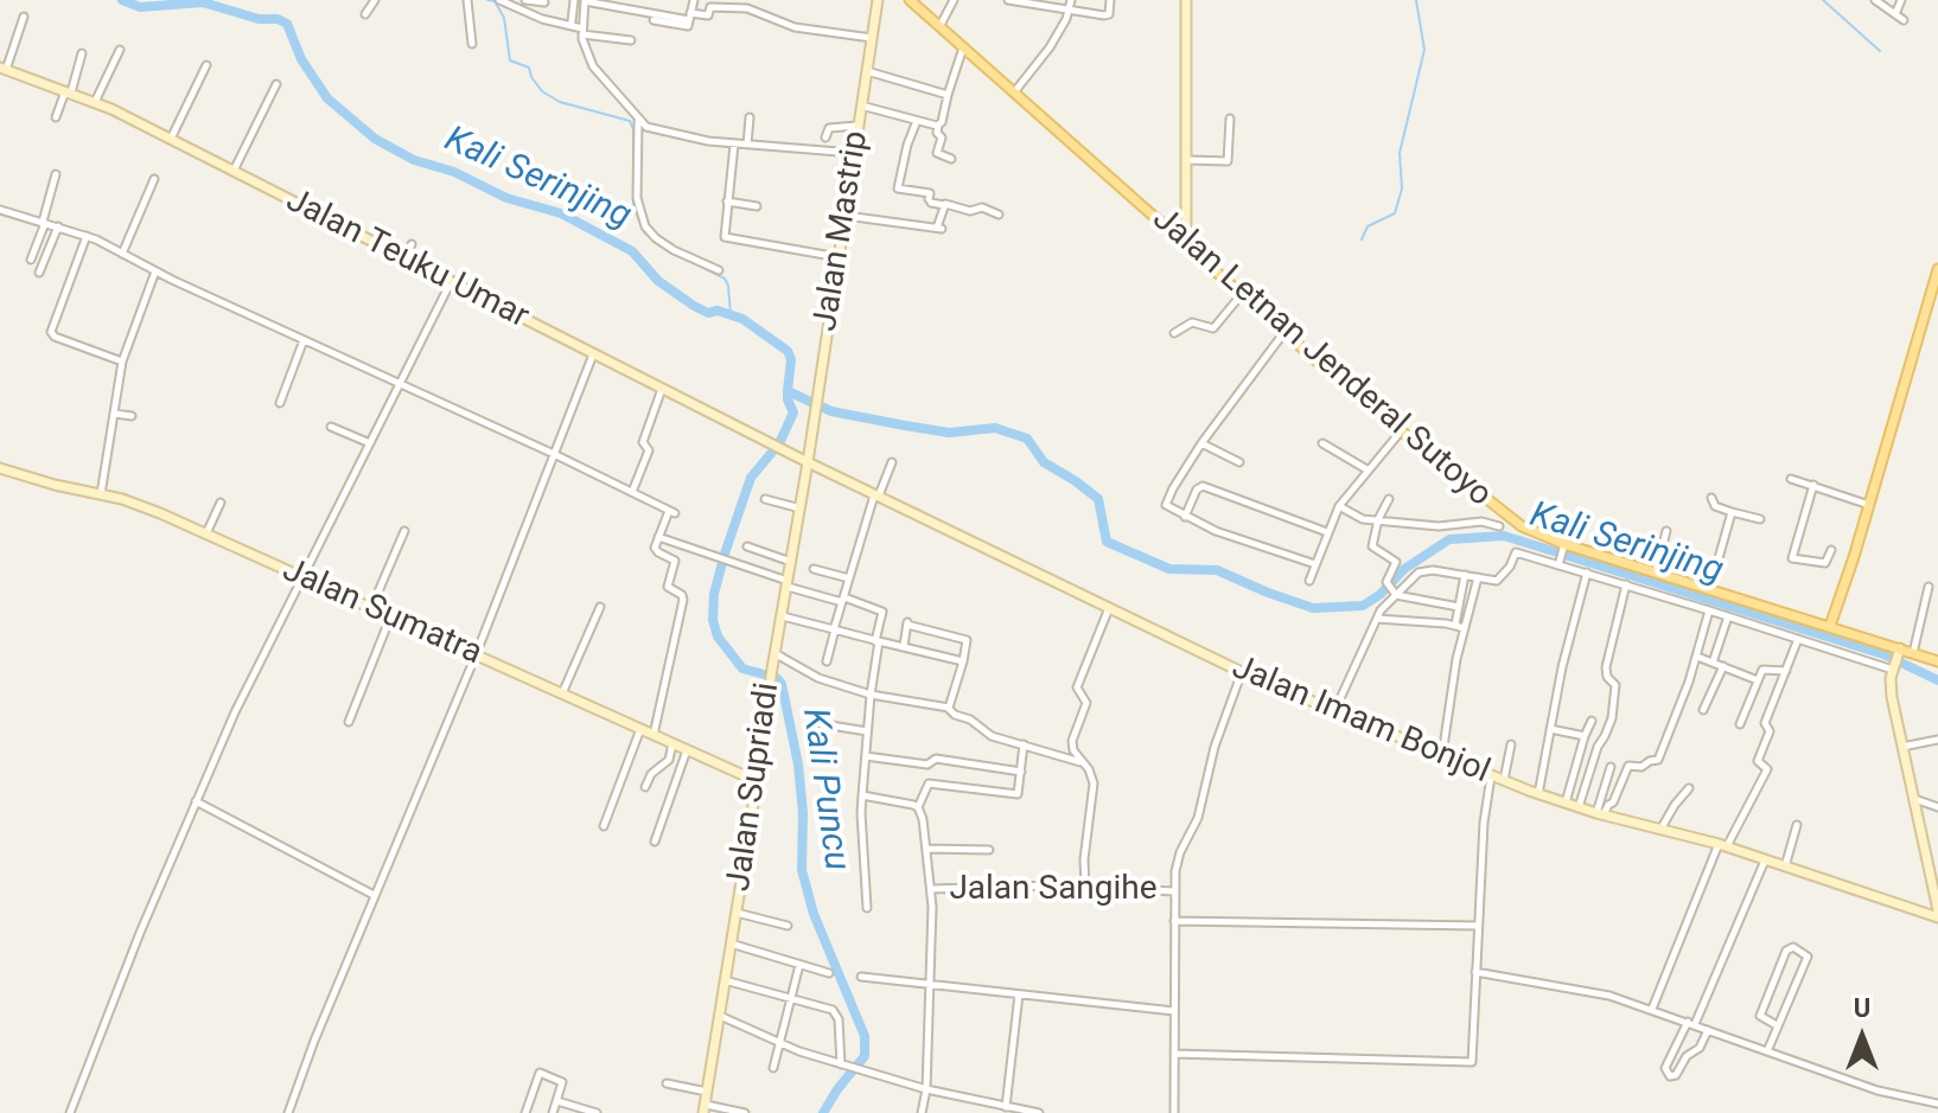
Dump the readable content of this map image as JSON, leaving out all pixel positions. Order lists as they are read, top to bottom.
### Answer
{
  "streets": {
    "main road": [
      "Jalan Mastrip",
      "Jalan Teuku Umar",
      "Jalan Letnan Jenderal Sutoyo",
      "Jalan Sumatra",
      "Jalan Imam Bonjol",
      "Jalan Supriadi"
    ],
    "street": ["Jalan Sangihe"]
  },
  "crossings": [
    ["Jalan Mastrip", "Jalan Teuku Umar"],
    ["Jalan Mastrip", "Jalan Imam Bonjol"],
    ["Jalan Mastrip", "Jalan Supriadi"],
    ["Jalan Teuku Umar", "Jalan Imam Bonjol"],
    ["Jalan Teuku Umar", "Jalan Supriadi"],
    ["Jalan Sumatra", "Jalan Supriadi"],
    ["Jalan Imam Bonjol", "Jalan Supriadi"]
  ],
  "water": ["Kali Serinjing", "Kali Puncu"],
  "north": "top"
}
